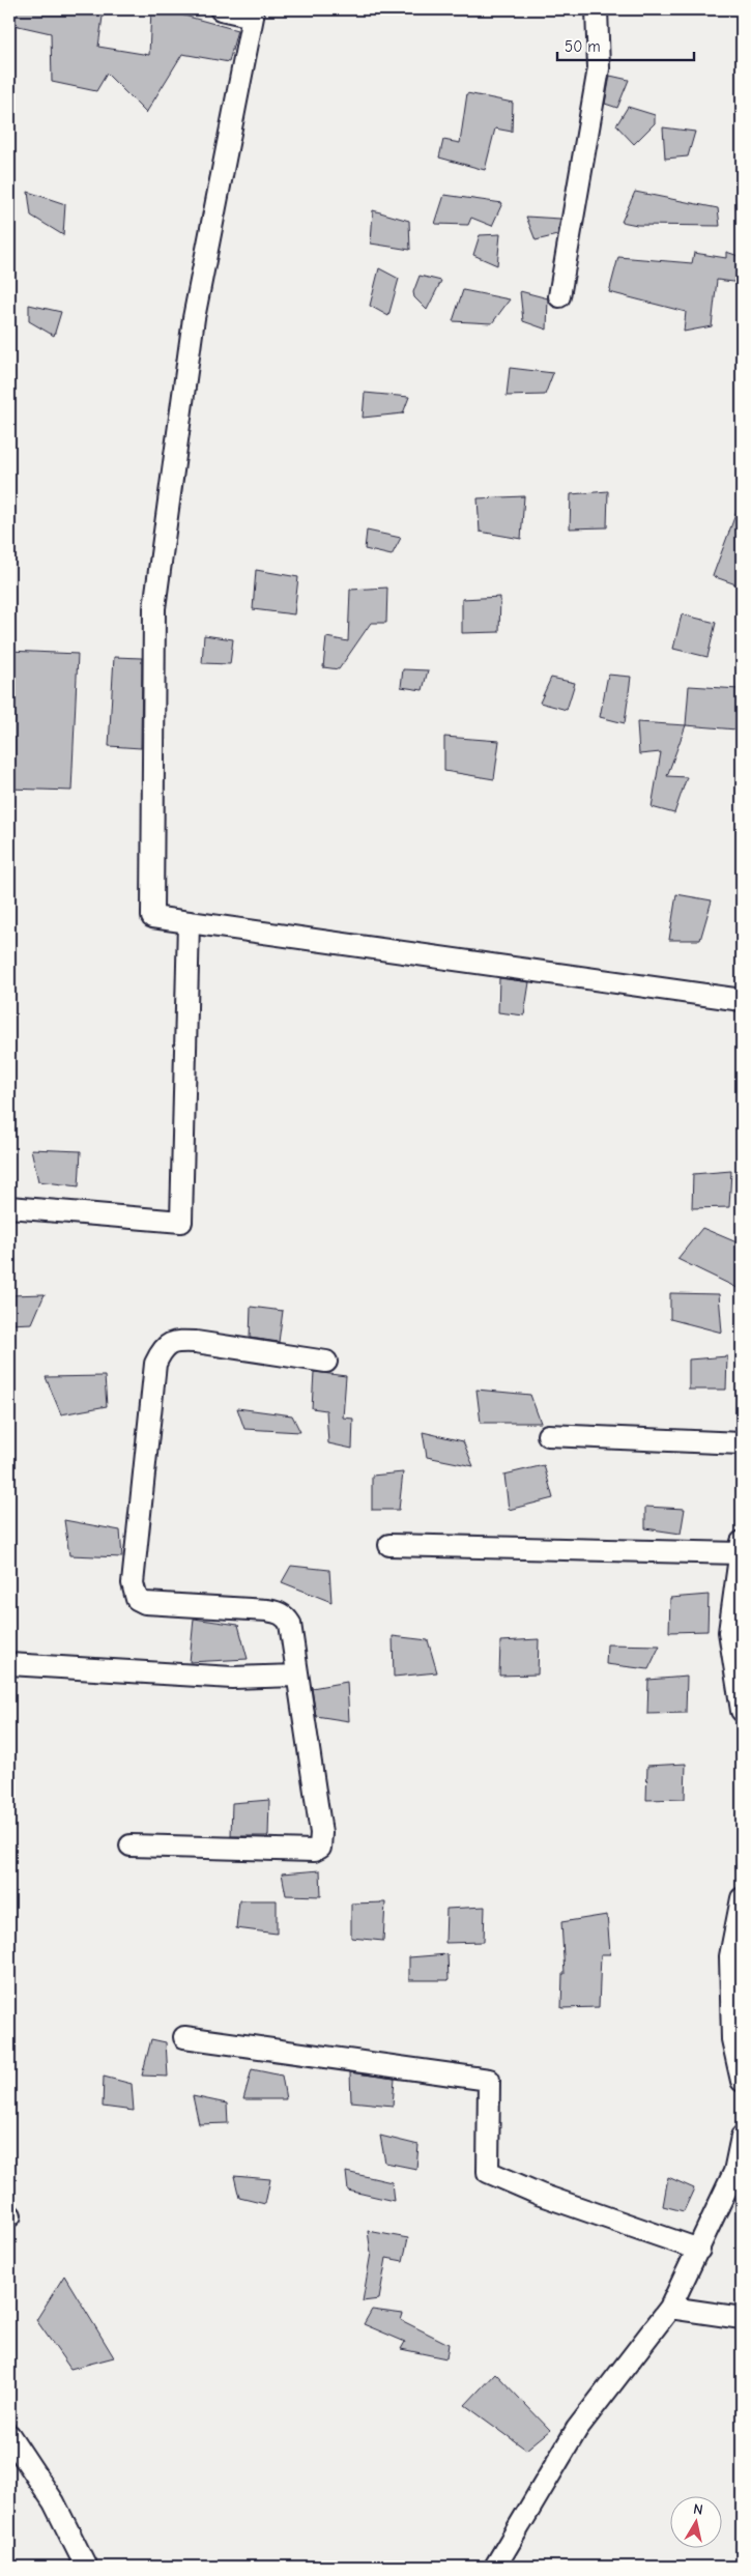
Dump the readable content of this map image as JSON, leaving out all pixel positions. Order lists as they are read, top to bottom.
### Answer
{
  "scale_bar": "50 m",
  "north": "top"
}
